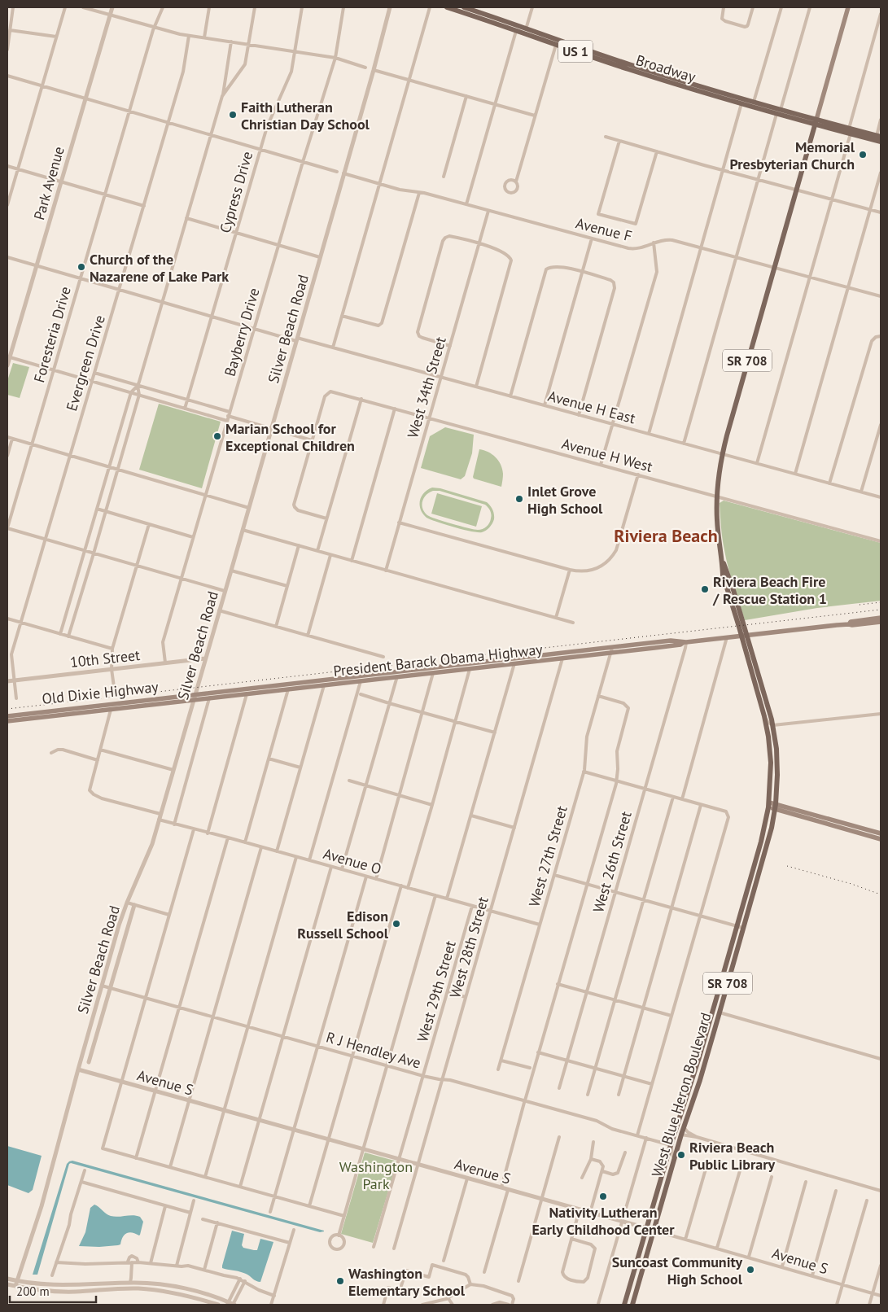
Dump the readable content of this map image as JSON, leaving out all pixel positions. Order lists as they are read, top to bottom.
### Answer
{
  "streets": {
    "main road": [
      "US 1",
      "Broadway",
      "SR 708",
      "President Barack Obama Highway",
      "Old Dixie Highway",
      "West Blue Heron Boulevard"
    ],
    "street": [
      "Park Avenue",
      "Cypress Drive",
      "Avenue F",
      "Silver Beach Road",
      "Bayberry Drive",
      "Foresteria Drive",
      "Evergreen Drive",
      "West 34th Street",
      "Avenue H East",
      "Avenue H West",
      "10th Street",
      "West 27th Street",
      "Avenue O",
      "West 26th Street",
      "West 28th Street",
      "West 29th Street",
      "R J Hendley Ave",
      "Avenue S"
    ]
  },
  "crossings": [
    ["Broadway", "West Blue Heron Boulevard"],
    ["Park Avenue", "Avenue H East"],
    ["Cypress Drive", "Avenue H East"],
    ["Avenue F", "Silver Beach Road"],
    ["Avenue F", "West 34th Street"],
    ["Avenue F", "West Blue Heron Boulevard"],
    ["Silver Beach Road", "Avenue H East"],
    ["Silver Beach Road", "10th Street"],
    ["Silver Beach Road", "President Barack Obama Highway"],
    ["Silver Beach Road", "Old Dixie Highway"],
    ["Silver Beach Road", "Avenue O"],
    ["Silver Beach Road", "R J Hendley Ave"],
    ["Silver Beach Road", "Avenue S"],
    ["Bayberry Drive", "Avenue H East"],
    ["Bayberry Drive", "10th Street"],
    ["Foresteria Drive", "Avenue H East"],
    ["Evergreen Drive", "Avenue H East"],
    ["Evergreen Drive", "10th Street"],
    ["West 34th Street", "Avenue H East"],
    ["West 34th Street", "Avenue H West"],
    ["Avenue H East", "West Blue Heron Boulevard"],
    ["Avenue H West", "West Blue Heron Boulevard"],
    ["President Barack Obama Highway", "Old Dixie Highway"],
    ["President Barack Obama Highway", "West 27th Street"],
    ["President Barack Obama Highway", "West 26th Street"],
    ["President Barack Obama Highway", "West 28th Street"],
    ["President Barack Obama Highway", "West Blue Heron Boulevard"],
    ["West 27th Street", "Avenue O"],
    ["Avenue O", "West 28th Street"],
    ["Avenue O", "West 29th Street"],
    ["West 28th Street", "R J Hendley Ave"],
    ["West 28th Street", "Avenue S"],
    ["West 29th Street", "R J Hendley Ave"],
    ["West 29th Street", "Avenue S"],
    ["R J Hendley Ave", "West Blue Heron Boulevard"],
    ["Avenue S", "West Blue Heron Boulevard"]
  ],
  "districts": ["Riviera Beach"],
  "parks": ["Washington Park"],
  "places": [
    "Faith Lutheran Christian Day School",
    "Memorial Presbyterian Church",
    "Church of the Nazarene of Lake Park",
    "Marian School for Exceptional Children",
    "Inlet Grove High School",
    "Riviera Beach Fire / Rescue Station 1",
    "Edison Russell School",
    "Riviera Beach Public Library",
    "Nativity Lutheran Early Childhood Center",
    "Suncoast Community High School",
    "Washington Elementary School"
  ],
  "scale_bar": "200 m"
}
